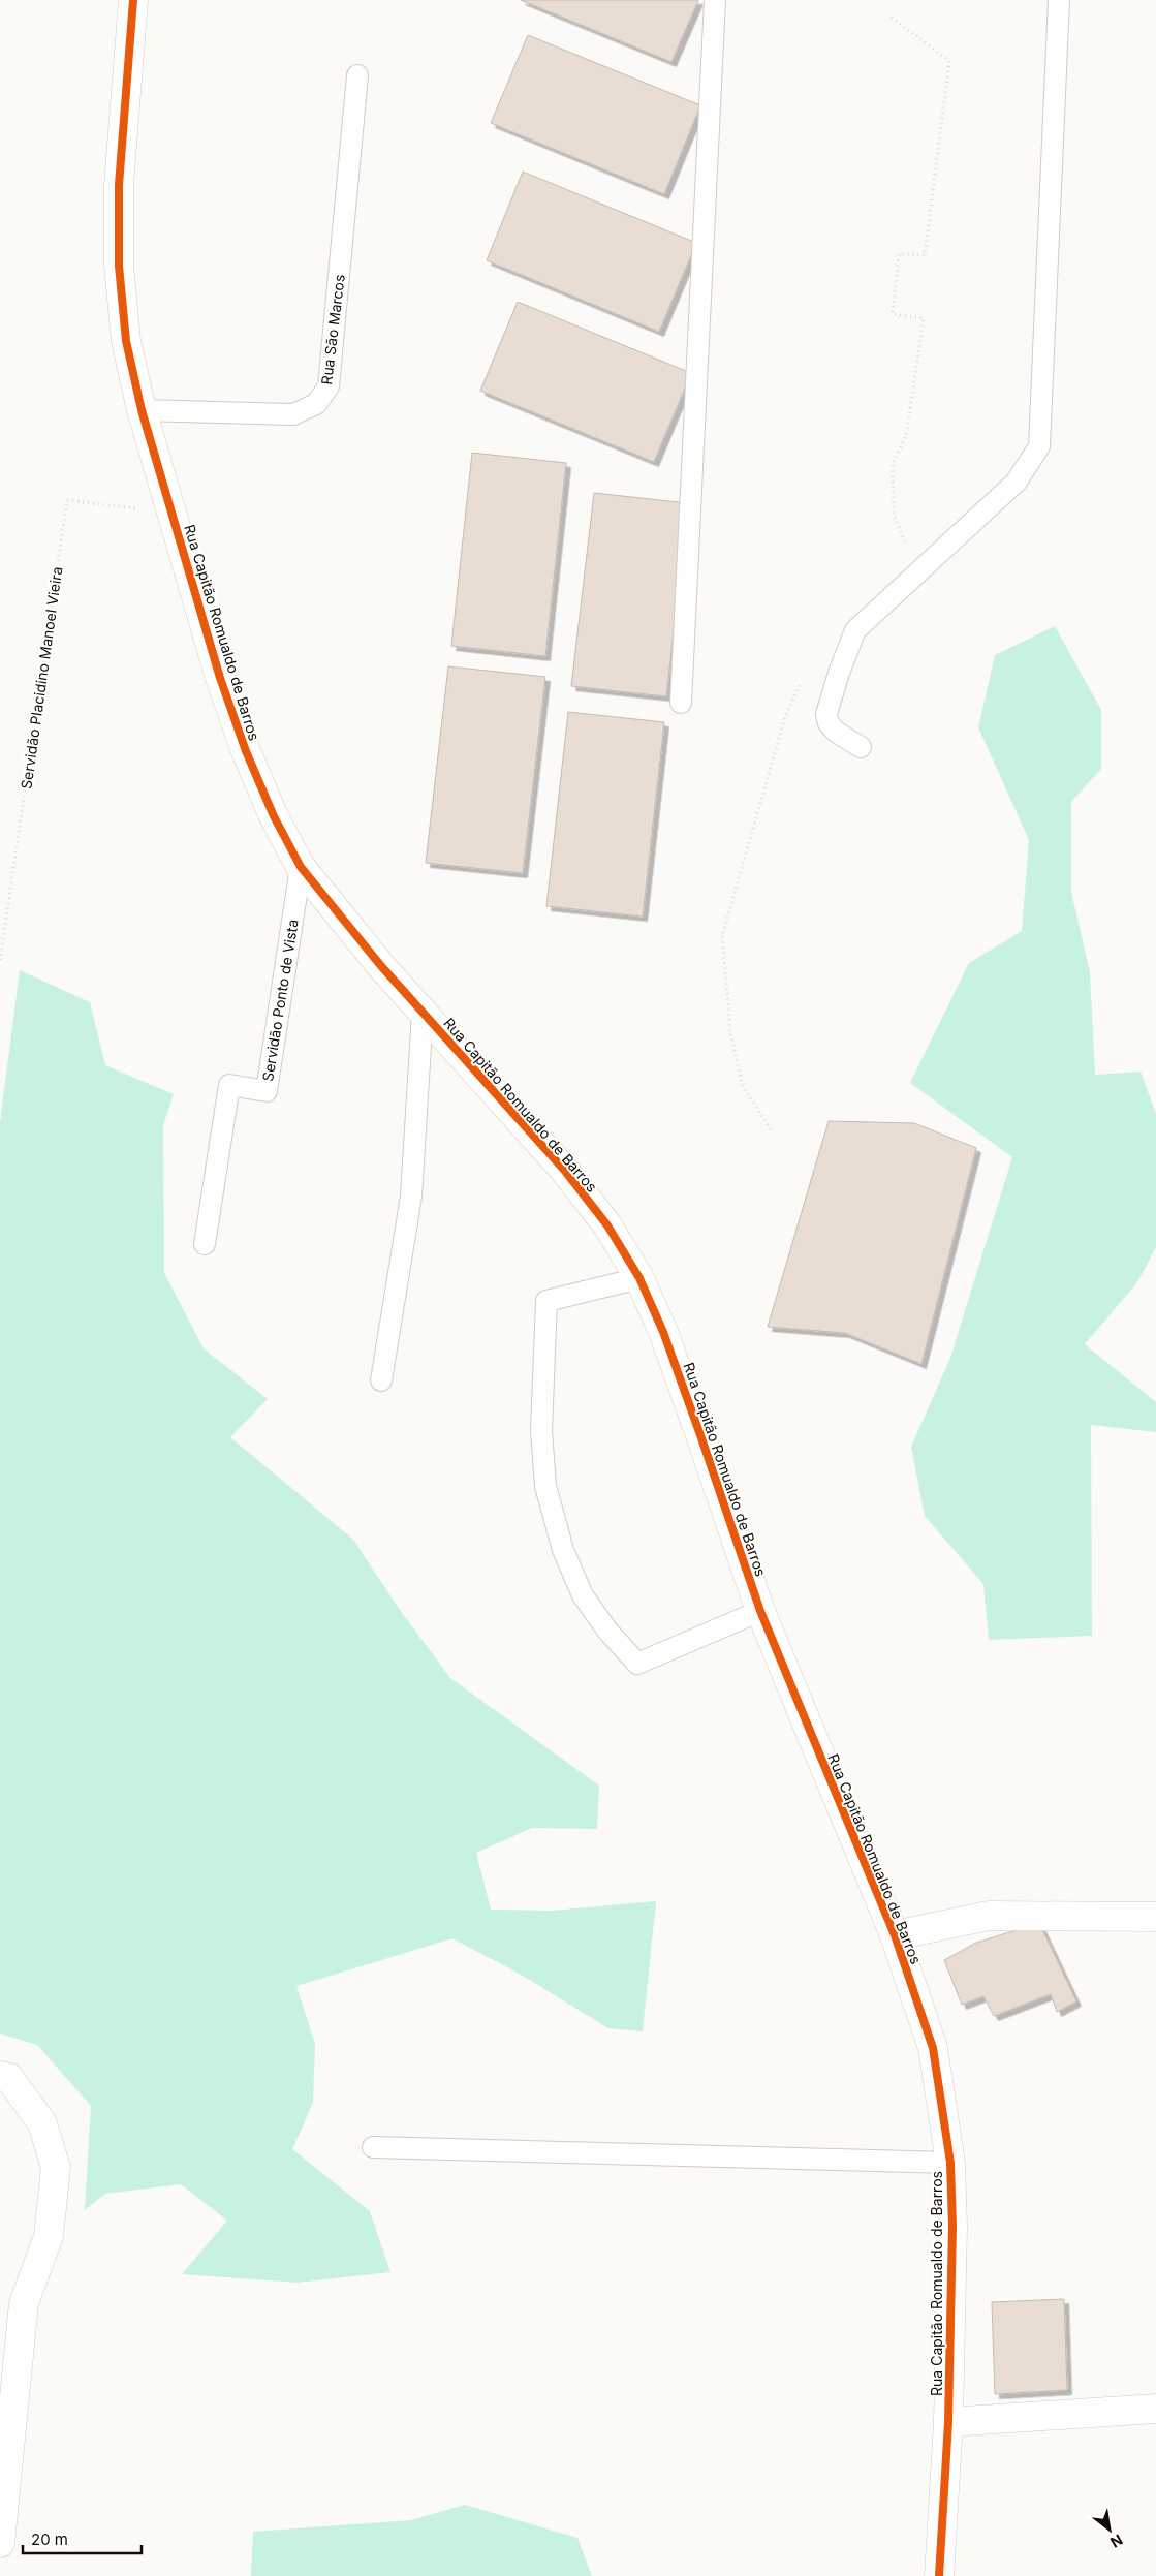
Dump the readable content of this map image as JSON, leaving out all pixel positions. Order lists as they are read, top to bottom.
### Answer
{
  "streets": {
    "main road": ["Rua Capitão Romualdo de Barros"],
    "lane": ["Rua São Marcos", "Servidão Ponto de Vista"],
    "path": ["Servidão Placidino Manoel Vieira"]
  },
  "crossings": [
    ["Rua São Marcos", "Rua Capitão Romualdo de Barros"],
    ["Rua Capitão Romualdo de Barros", "Servidão Placidino Manoel Vieira"],
    ["Rua Capitão Romualdo de Barros", "Servidão Ponto de Vista"]
  ],
  "scale_bar": "20 m",
  "north": "bottom right"
}
